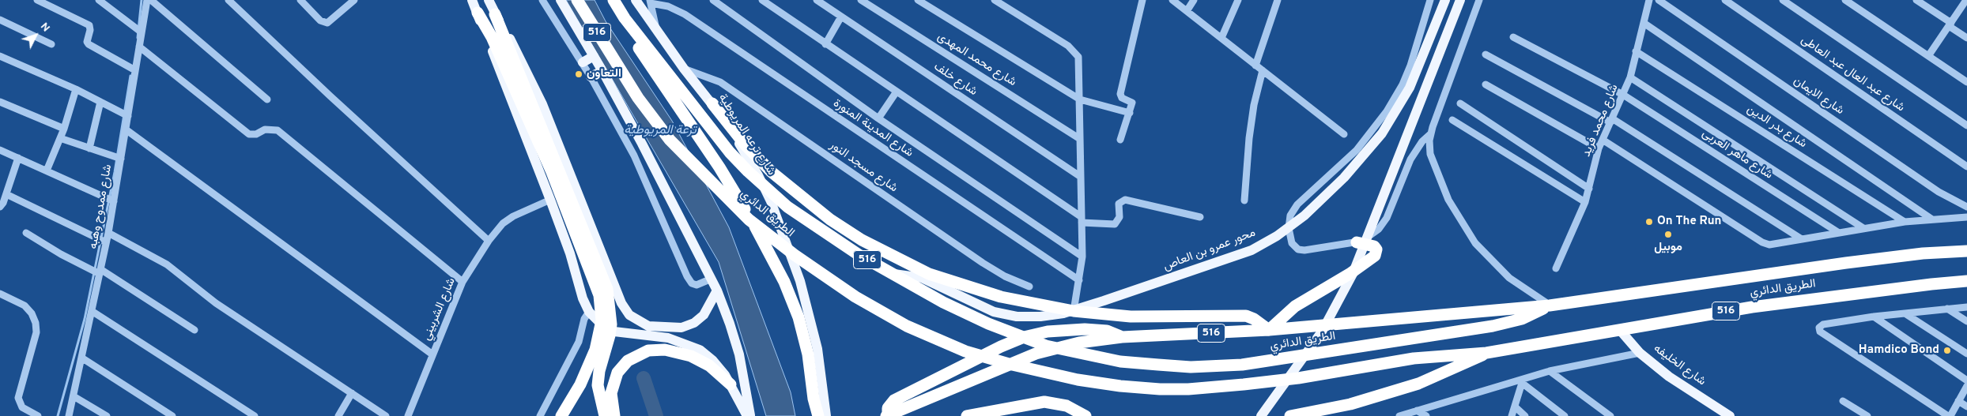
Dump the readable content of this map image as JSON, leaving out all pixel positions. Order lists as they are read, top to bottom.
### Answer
{
  "streets": {
    "highway": ["516", "الطريق الدائري"],
    "main road": ["شارع ترعه المريوطية", "محور عمرو بن العاص", "شارع الخليفه"],
    "street": [
      "شارع محمد المهدى",
      "شارع عبد العال عبد العاطى",
      "شارع خلف",
      "شارع الايمان",
      "شارع محمد فريد",
      "شارع بدر الدين",
      "شارع المدينة المنورة",
      "شارع ماهر العربى",
      "شارع مسجد النور",
      "شارع ممدوح وهبه",
      "شارع الشربيني"
    ]
  },
  "crossings": [
    ["شارع محمد فريد", "شارع بدر الدين"],
    ["شارع محمد فريد", "شارع ماهر العربى"],
    ["شارع ترعه المريوطية", "شارع مسجد النور"],
    ["الطريق الدائري", "محور عمرو بن العاص"],
    ["الطريق الدائري", "شارع الخليفه"]
  ],
  "water": ["ترعة المريوطية"],
  "places": [
    "التعاون",
    "On The Run",
    "موبيل",
    "Hamdico Bond"
  ],
  "north": "top right"
}
